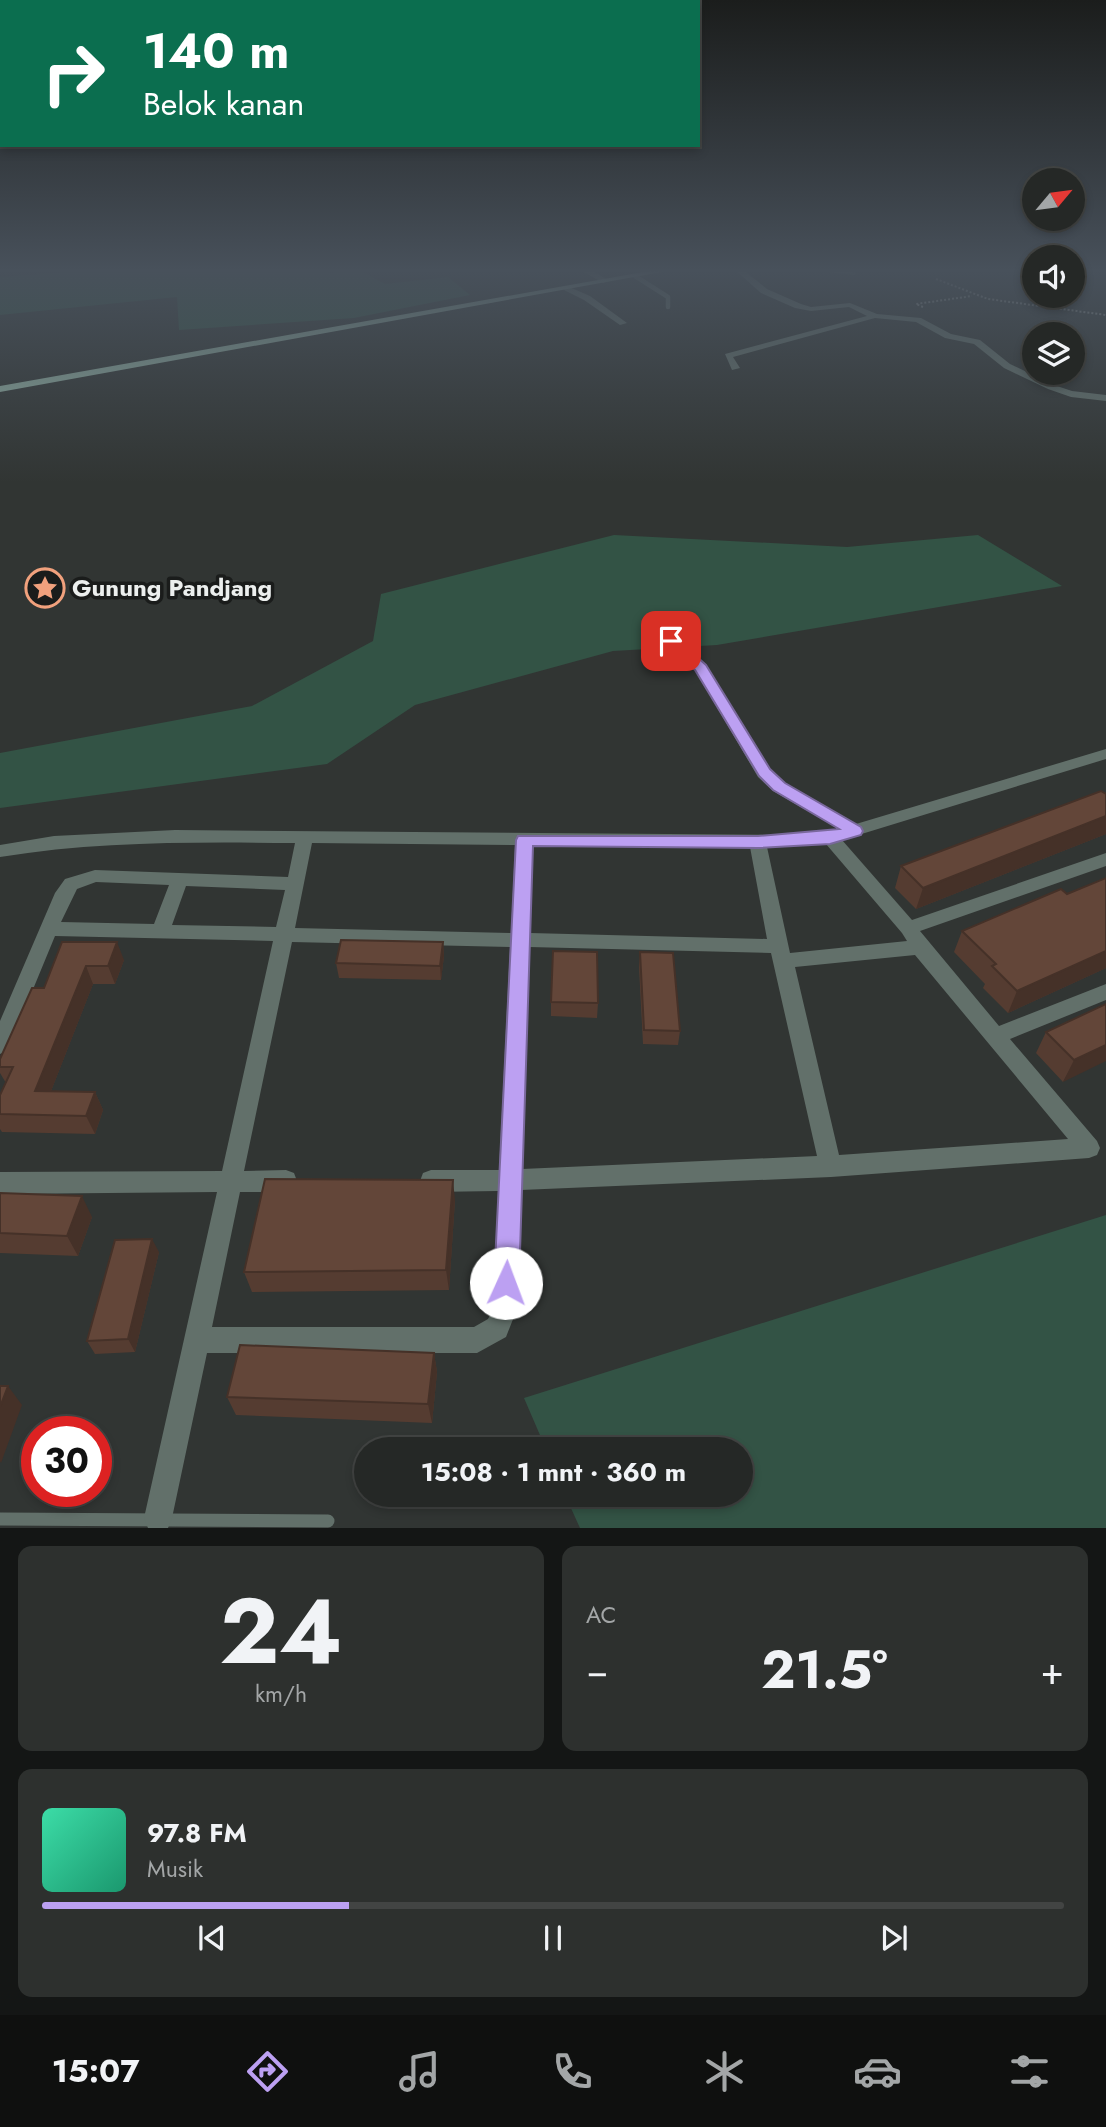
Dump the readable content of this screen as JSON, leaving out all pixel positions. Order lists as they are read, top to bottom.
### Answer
{
  "places": {
    "place": ["Gunung Pandjang"]
  },
  "north": "top right",
  "page": {
    "turn": ["140 m", "Belok kanan"],
    "limit": "30",
    "trip": "15:08 · 1 mnt · 360 m",
    "tile": [
      ["24", "km/h"],
      "AC"
    ],
    "heat": ["−", "21.5°", "+"],
    "song": ["97.8 FM", "Musik"],
    "tabs": "15:07"
  }
}
